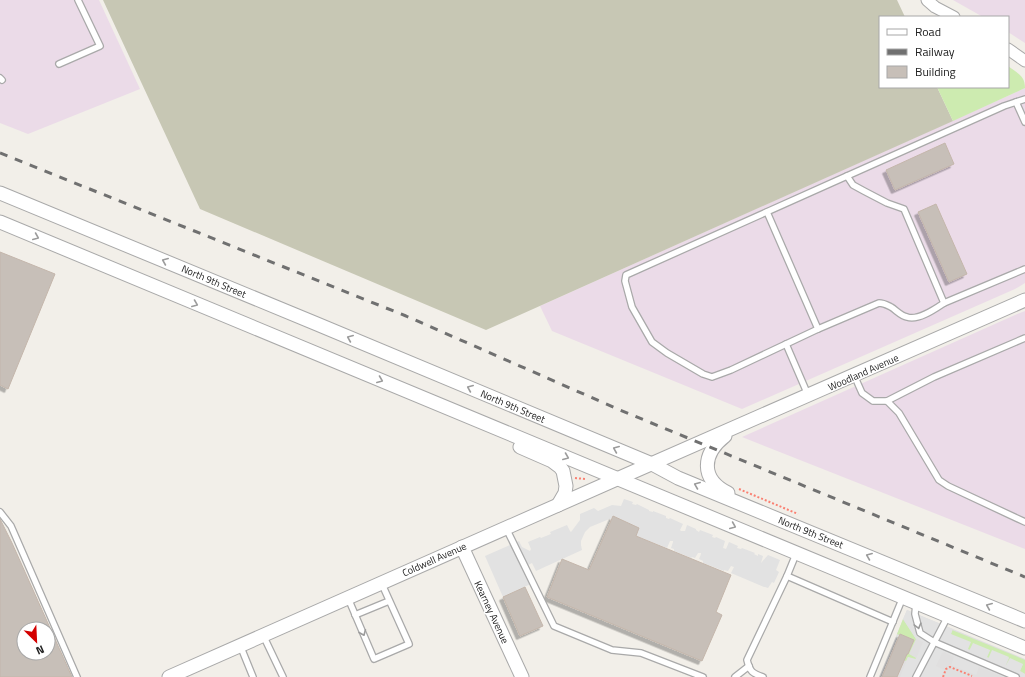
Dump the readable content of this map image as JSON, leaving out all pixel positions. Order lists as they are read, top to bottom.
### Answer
{
  "streets": {
    "street": [
      "North 9th Street",
      "Woodland Avenue",
      "Coldwell Avenue",
      "Kearney Avenue"
    ]
  },
  "crossings": [
    ["North 9th Street", "Coldwell Avenue"],
    ["Woodland Avenue", "Coldwell Avenue"],
    ["Coldwell Avenue", "Kearney Avenue"]
  ],
  "legend": ["Road", "Railway", "Building"],
  "north": "bottom right"
}
